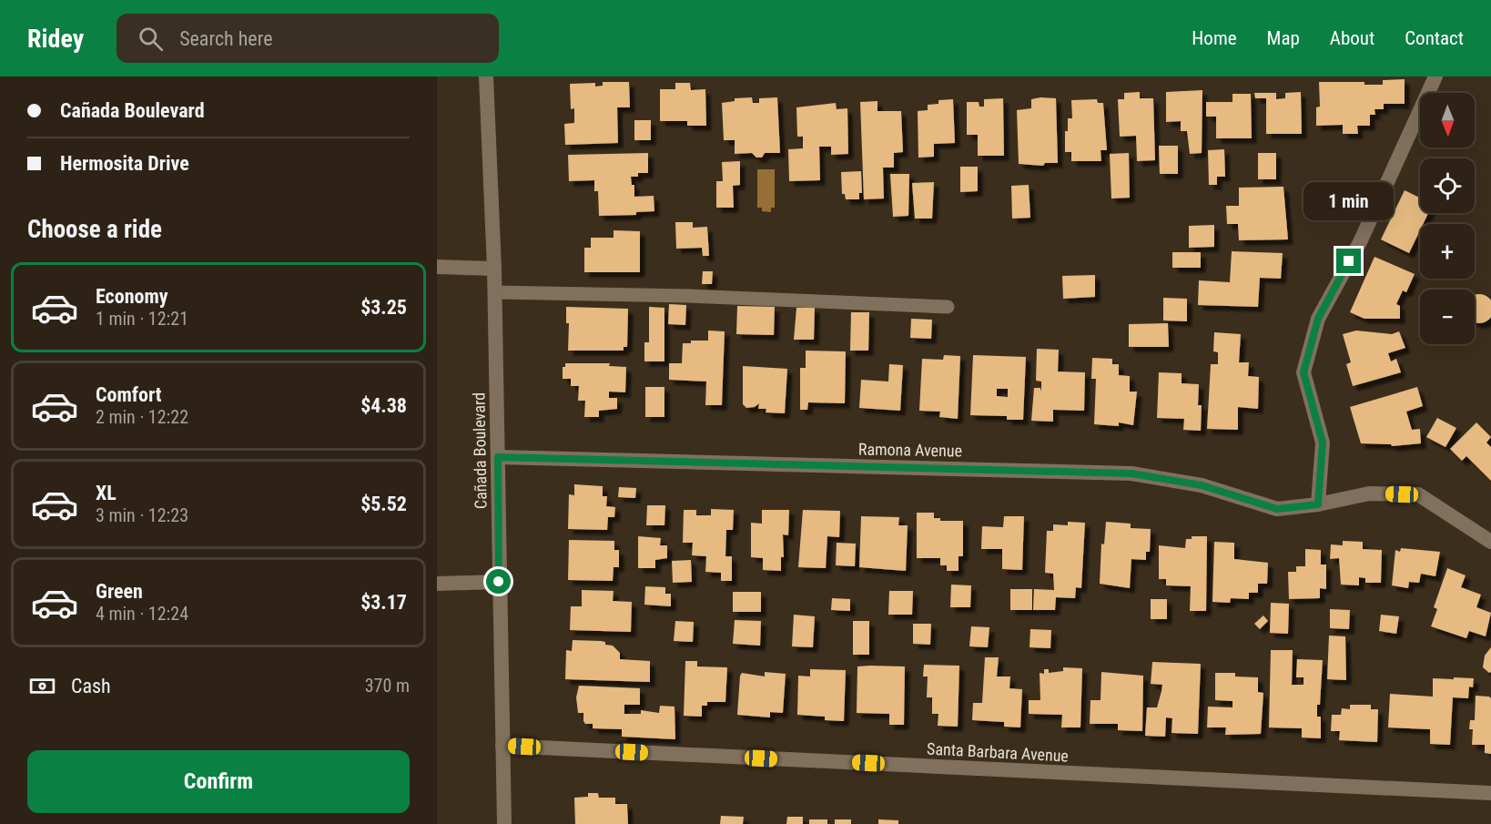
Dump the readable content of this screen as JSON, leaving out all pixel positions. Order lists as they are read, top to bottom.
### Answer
{
  "streets": {
    "street": ["Ramona Avenue", "Cañada Boulevard", "Santa Barbara Avenue"]
  },
  "crossings": [
    ["Ramona Avenue", "Cañada Boulevard"],
    ["Cañada Boulevard", "Santa Barbara Avenue"]
  ],
  "north": "bottom",
  "page": {
    "header": "Ridey",
    "search": "Search here",
    "nav": [
      "Home",
      "Map",
      "About",
      "Contact"
    ],
    "banner": ["Cañada Boulevard", "Hermosita Drive"],
    "map_buttons": ["+", "−"],
    "bubble": "1 min",
    "heading": "Choose a ride",
    "list": [
      {
        "name": "Economy",
        "note": "1 min · 12:21",
        "value": "$3.25"
      },
      {
        "name": "Comfort",
        "note": "2 min · 12:22",
        "value": "$4.38"
      },
      {
        "name": "XL",
        "note": "3 min · 12:23",
        "value": "$5.52"
      },
      {
        "name": "Green",
        "note": "4 min · 12:24",
        "value": "$3.17"
      }
    ],
    "pay": ["Cash", "370 m"],
    "buttons": "Confirm"
  }
}
